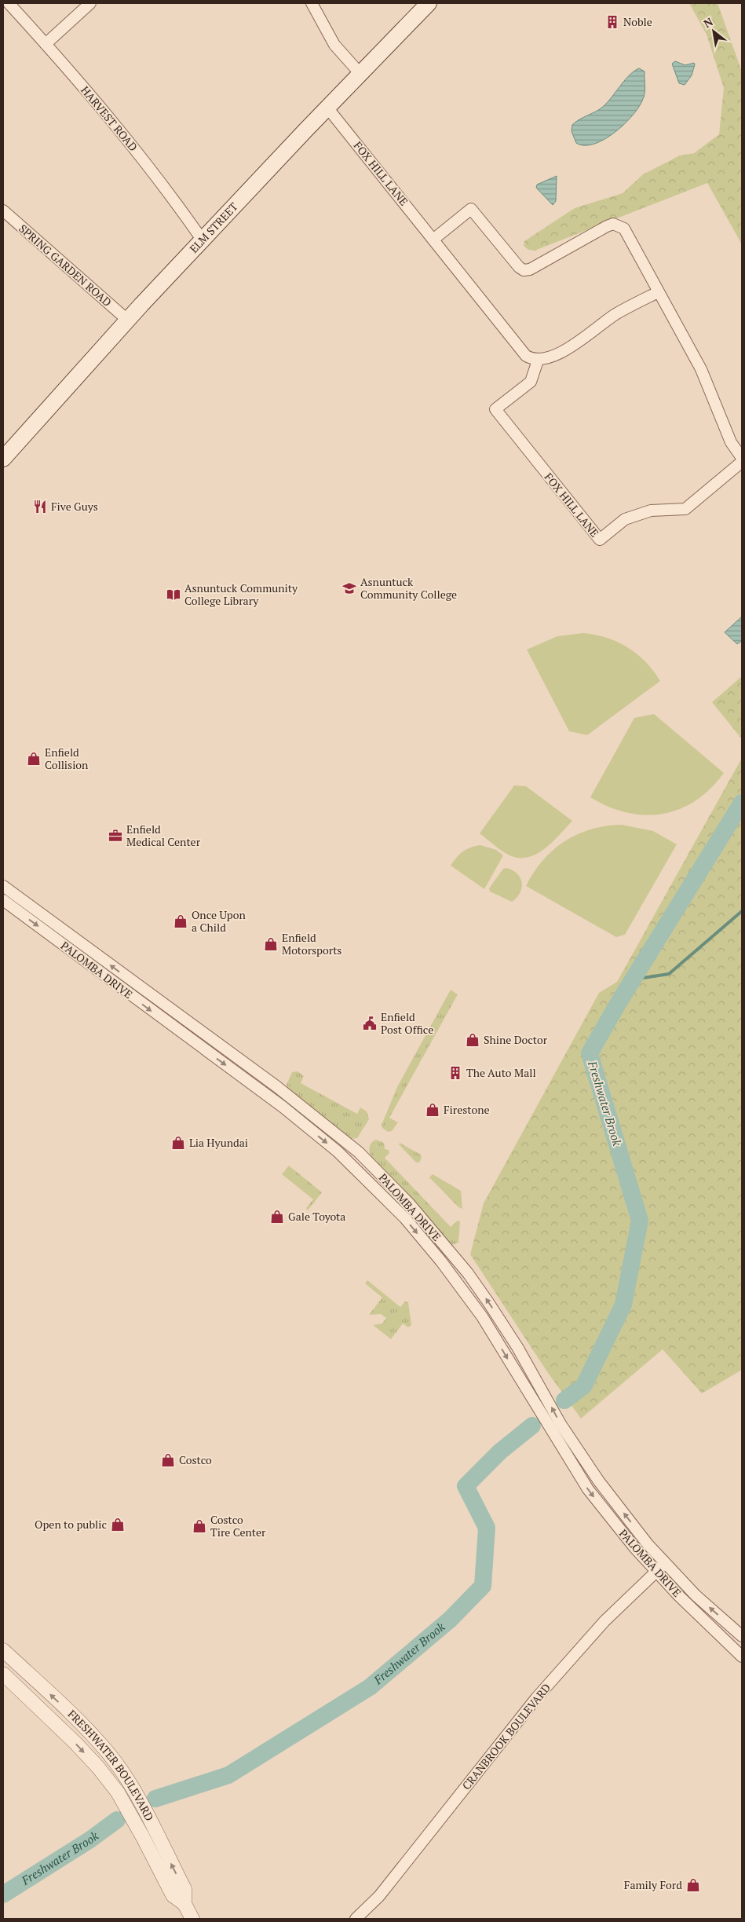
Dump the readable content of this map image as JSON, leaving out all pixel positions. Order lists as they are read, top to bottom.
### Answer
{
  "streets": {
    "main road": ["ELM STREET"],
    "street": [
      "HARVEST ROAD",
      "FOX HILL LANE",
      "SPRING GARDEN ROAD",
      "PALOMBA DRIVE",
      "CRANBROOK BOULEVARD",
      "FRESHWATER BOULEVARD"
    ]
  },
  "crossings": [
    ["HARVEST ROAD", "ELM STREET"],
    ["FOX HILL LANE", "ELM STREET"],
    ["ELM STREET", "SPRING GARDEN ROAD"],
    ["PALOMBA DRIVE", "CRANBROOK BOULEVARD"]
  ],
  "water": ["Freshwater Brook"],
  "places": {
    "building": ["Noble", "The Auto Mall"],
    "restaurant": ["Five Guys"],
    "school or university": ["Asnuntuck Community College"],
    "library": ["Asnuntuck Community College Library"],
    "shop": [
      "Enfield Collision",
      "Once Upon a Child",
      "Enfield Motorsports",
      "Shine Doctor",
      "Firestone",
      "Lia Hyundai",
      "Gale Toyota",
      "Costco",
      "Open to public",
      "Costco Tire Center",
      "Family Ford"
    ],
    "office": ["Enfield Medical Center"],
    "public building": ["Enfield Post Office"]
  },
  "north": "top left"
}
